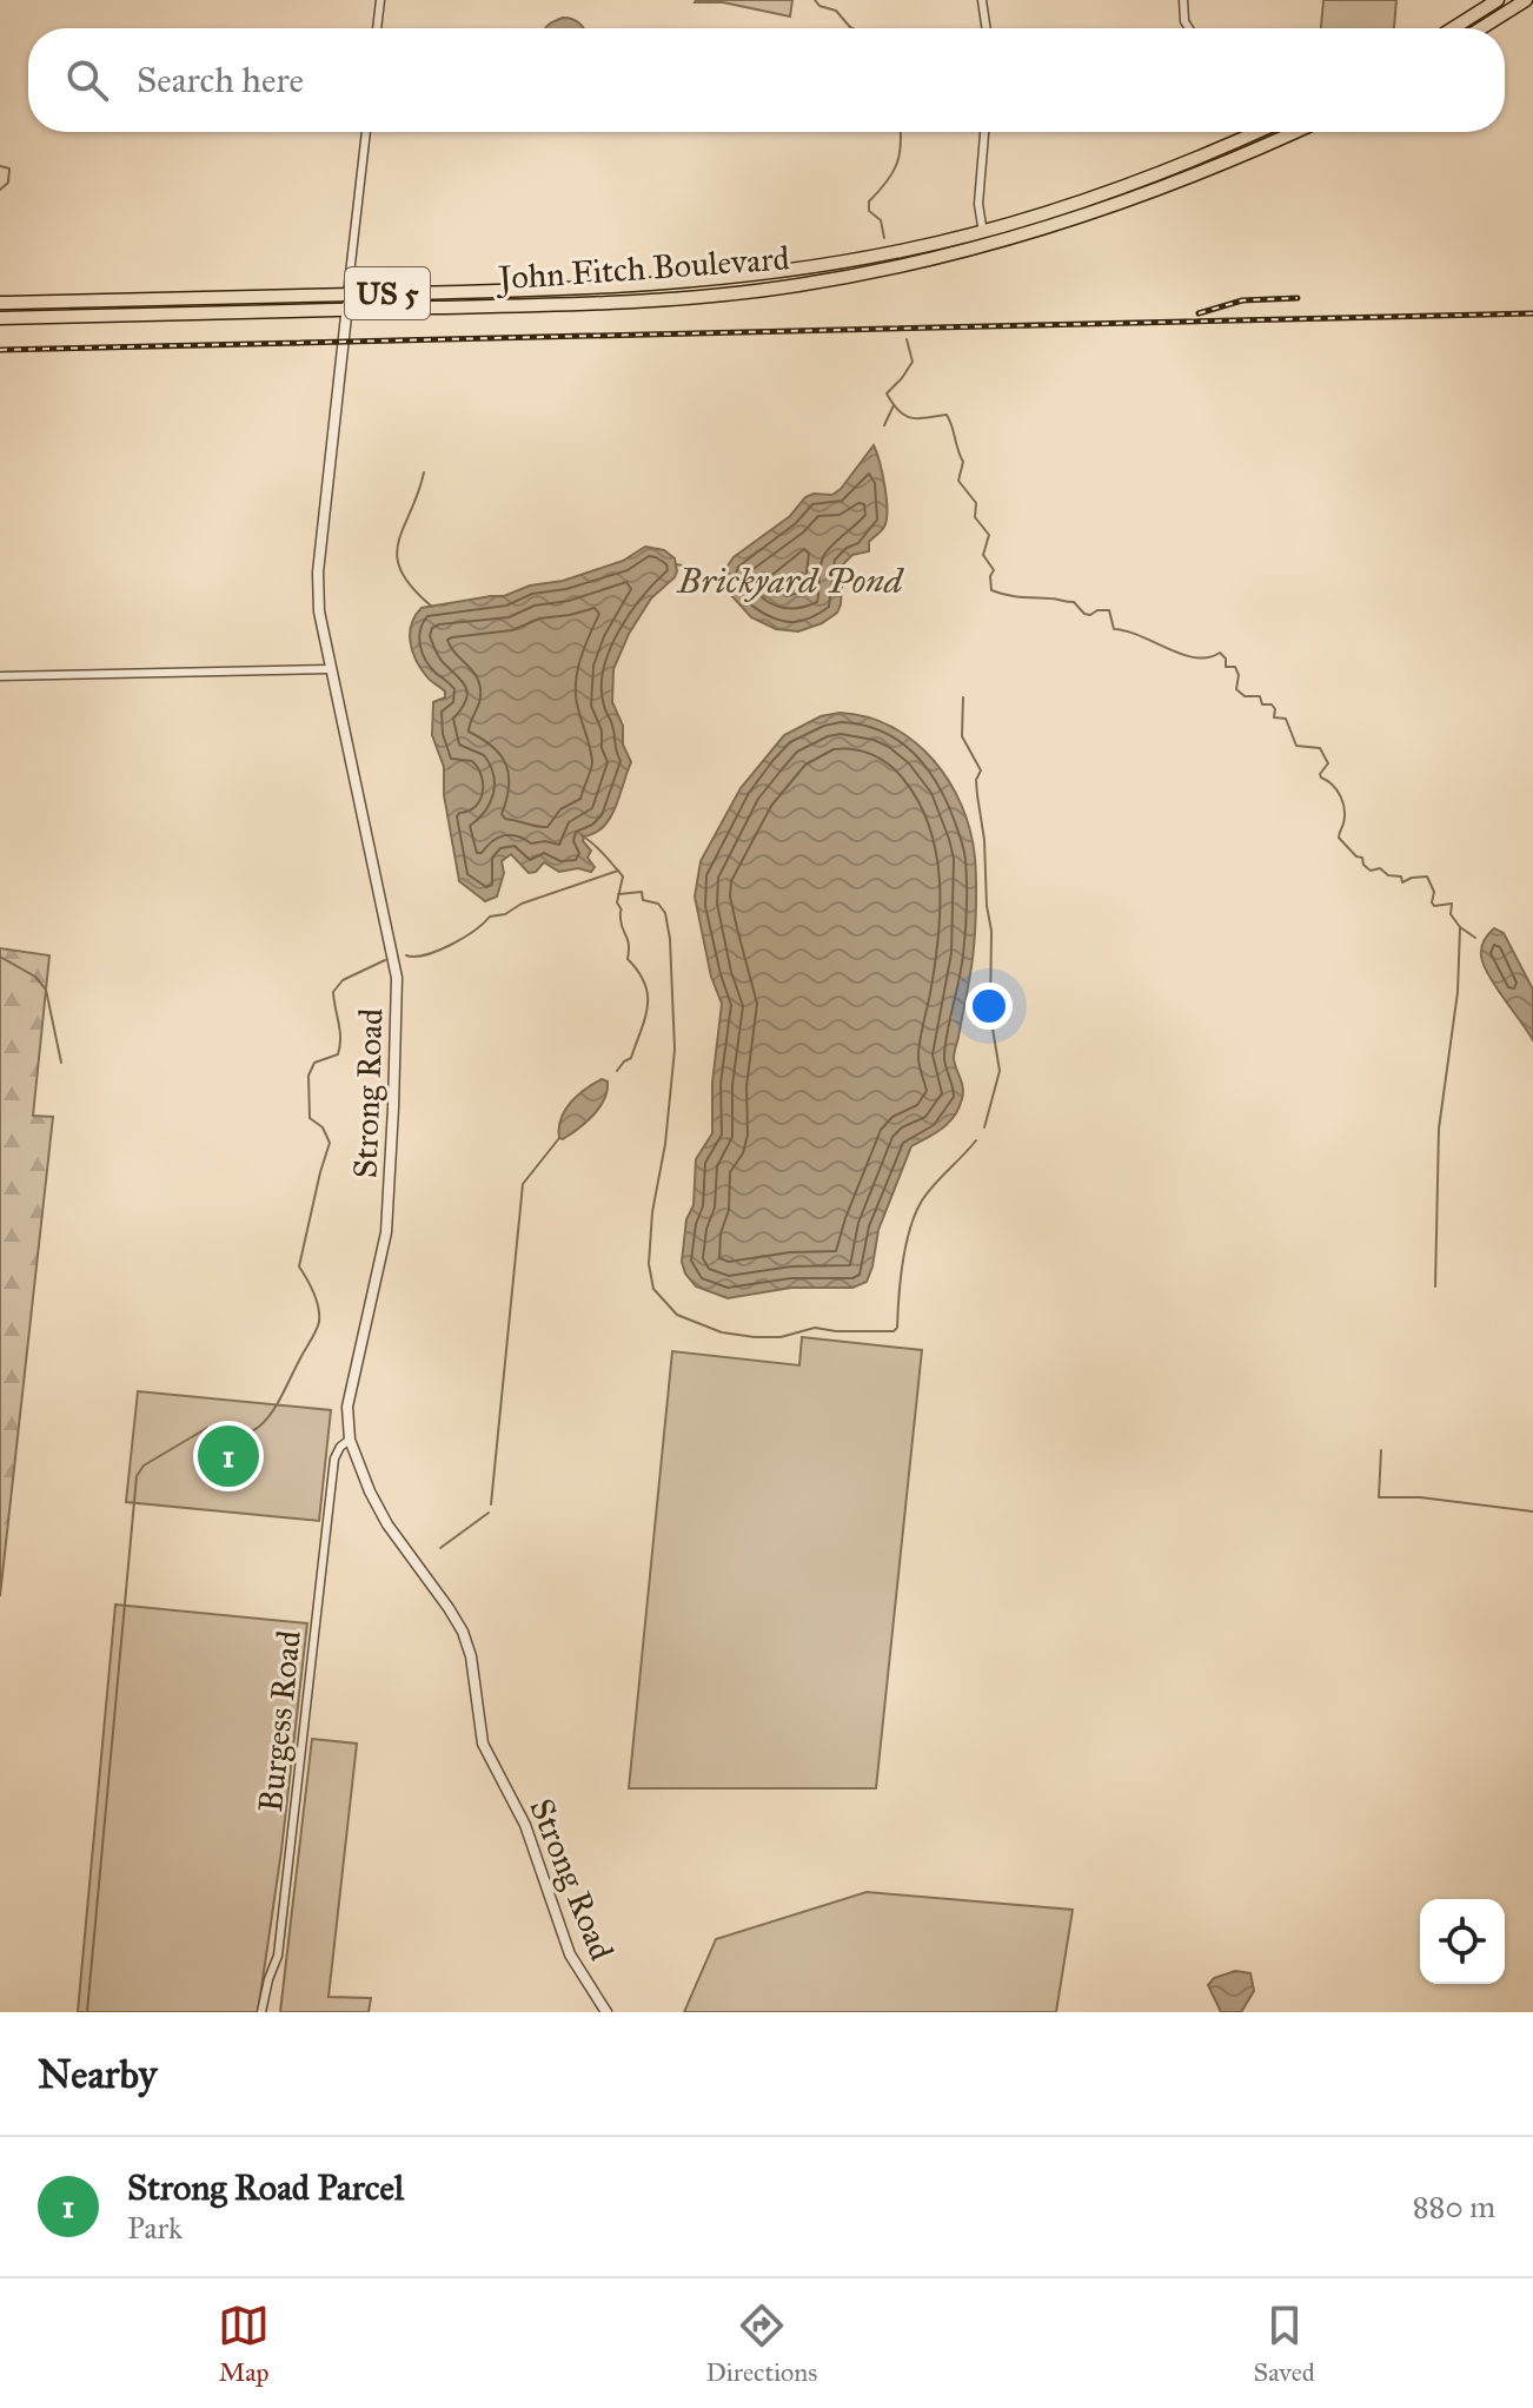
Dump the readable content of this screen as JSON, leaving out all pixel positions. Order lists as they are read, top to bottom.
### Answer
{
  "streets": {
    "highway": ["John Fitch Boulevard", "US 5"],
    "street": ["Strong Road", "Burgess Road"]
  },
  "crossings": [
    ["John Fitch Boulevard", "Strong Road"],
    ["Strong Road", "Burgess Road"]
  ],
  "water": ["Brickyard Pond"],
  "page": {
    "search": "Search here",
    "pins": "1",
    "heading": "Nearby",
    "list": [
      {
        "mark": "1",
        "name": "Strong Road Parcel",
        "note": "Park",
        "value": "880 m"
      }
    ],
    "nav": ["Map", "Directions", "Saved"]
  }
}
